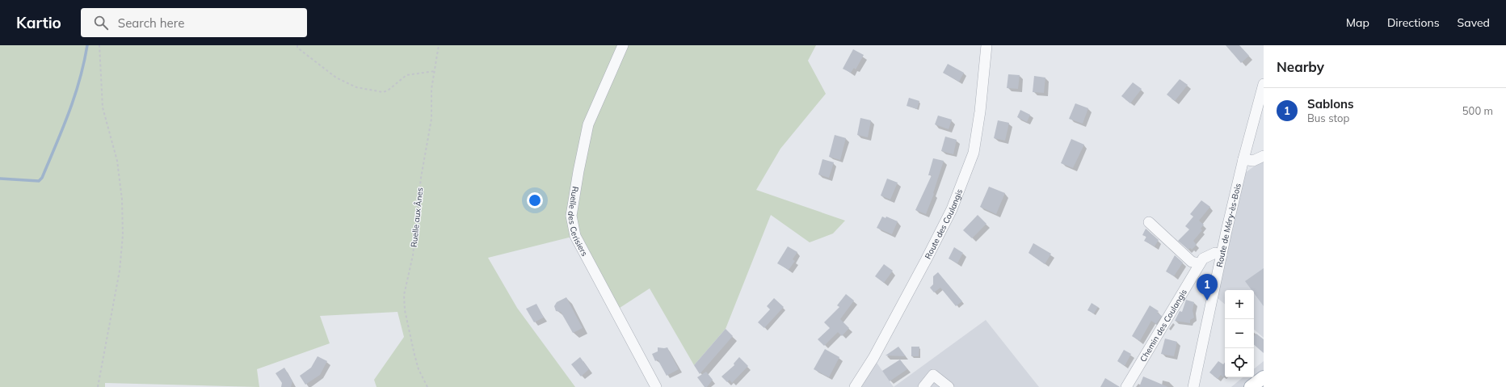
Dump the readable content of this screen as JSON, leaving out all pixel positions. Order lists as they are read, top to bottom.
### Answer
{
  "streets": {
    "street": [
      "Ruelle des Cerisiers",
      "Route des Coulangis",
      "Route de Méry-ès-Bois",
      "Chemin des Coulangis"
    ],
    "path": ["Ruelle aux Ânes"]
  },
  "crossings": [
    ["Route de Méry-ès-Bois", "Chemin des Coulangis"]
  ],
  "page": {
    "header": "Kartio",
    "search": "Search here",
    "nav": ["Map", "Directions", "Saved"],
    "heading": "Nearby",
    "list": [
      {
        "mark": "1",
        "name": "Sablons",
        "note": "Bus stop",
        "value": "500 m"
      }
    ],
    "pins": "1",
    "map_buttons": ["+", "−"]
  }
}
